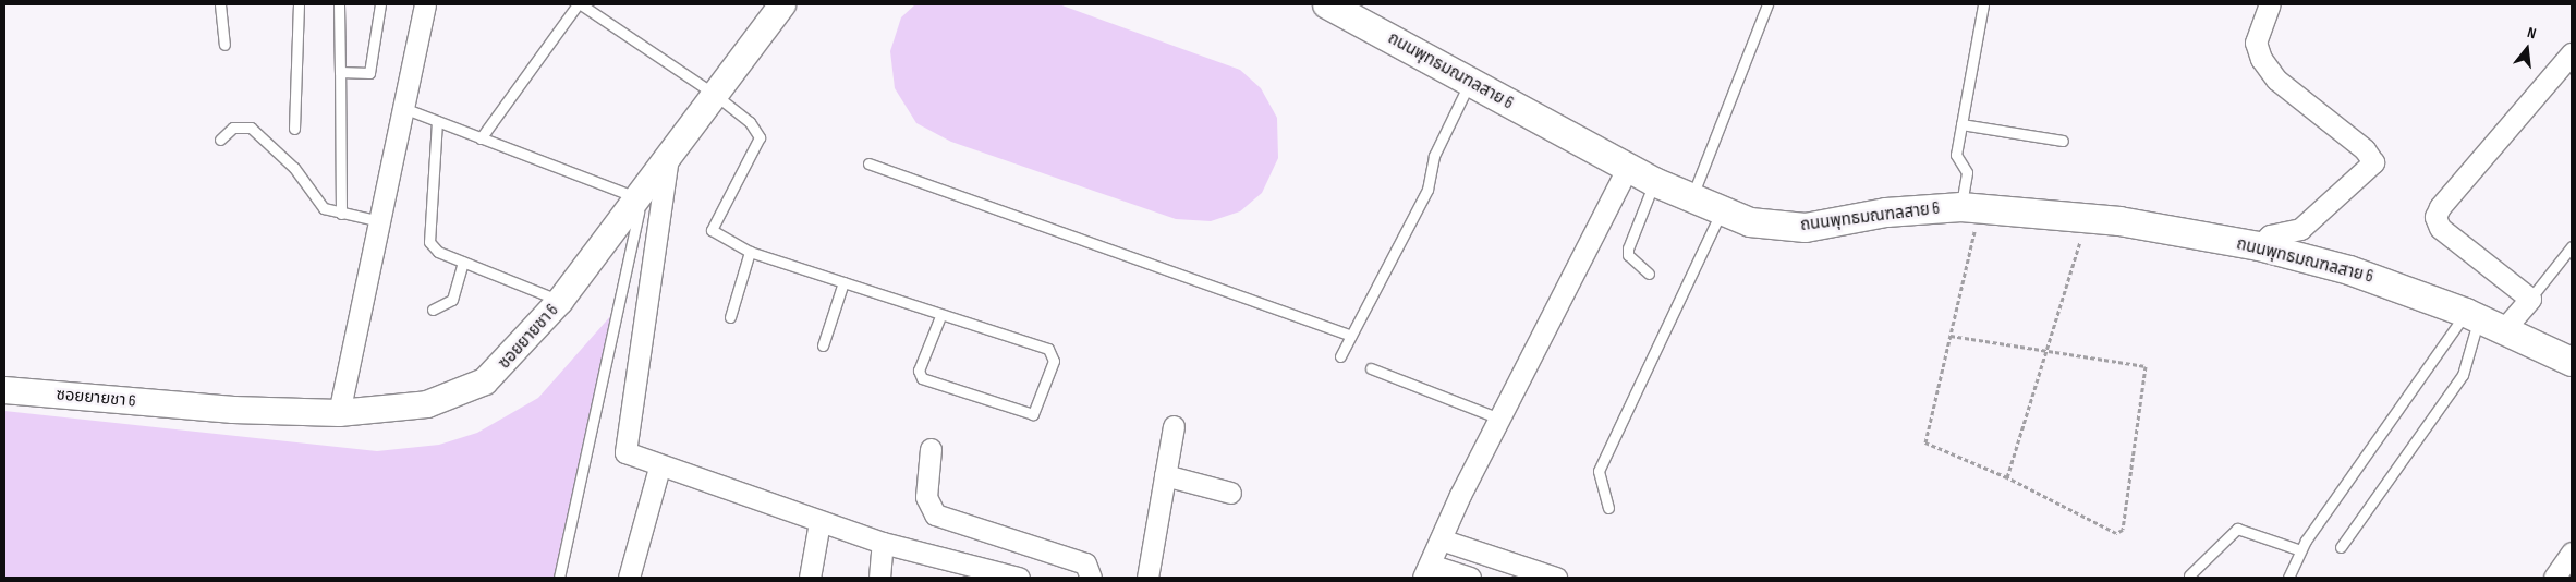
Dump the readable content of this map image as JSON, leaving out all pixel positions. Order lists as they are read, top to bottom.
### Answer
{
  "streets": {
    "main road": ["ถนนพุทธมณฑลสาย 6"],
    "street": ["ซอยยายชา 6"]
  },
  "north": "top"
}
